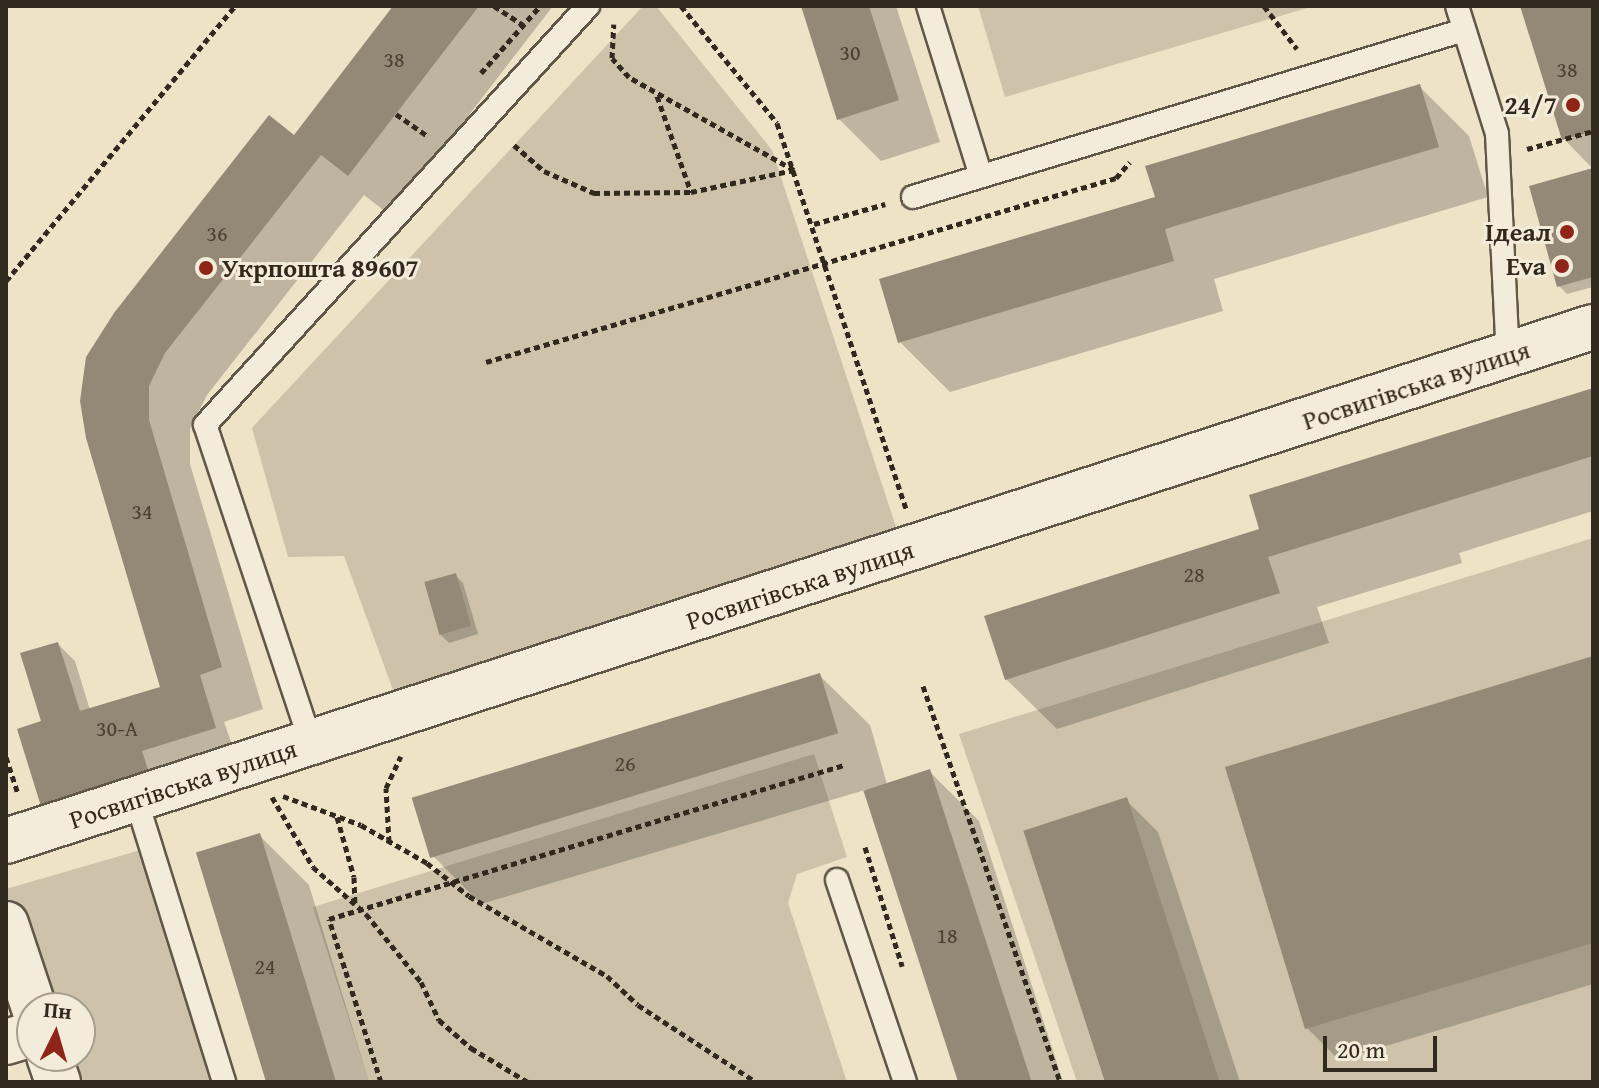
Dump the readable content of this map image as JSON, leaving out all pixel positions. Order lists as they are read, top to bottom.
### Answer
{
  "streets": {
    "street": ["Росвигівська вулиця"]
  },
  "places": [
    "24/7",
    "Ідеал",
    "Eva",
    "Укрпошта 89607"
  ],
  "house_numbers": [
    "30",
    "38",
    "38",
    "36",
    "34",
    "28",
    "30-А",
    "26",
    "18",
    "24"
  ],
  "scale_bar": "20 m",
  "north": "top"
}
